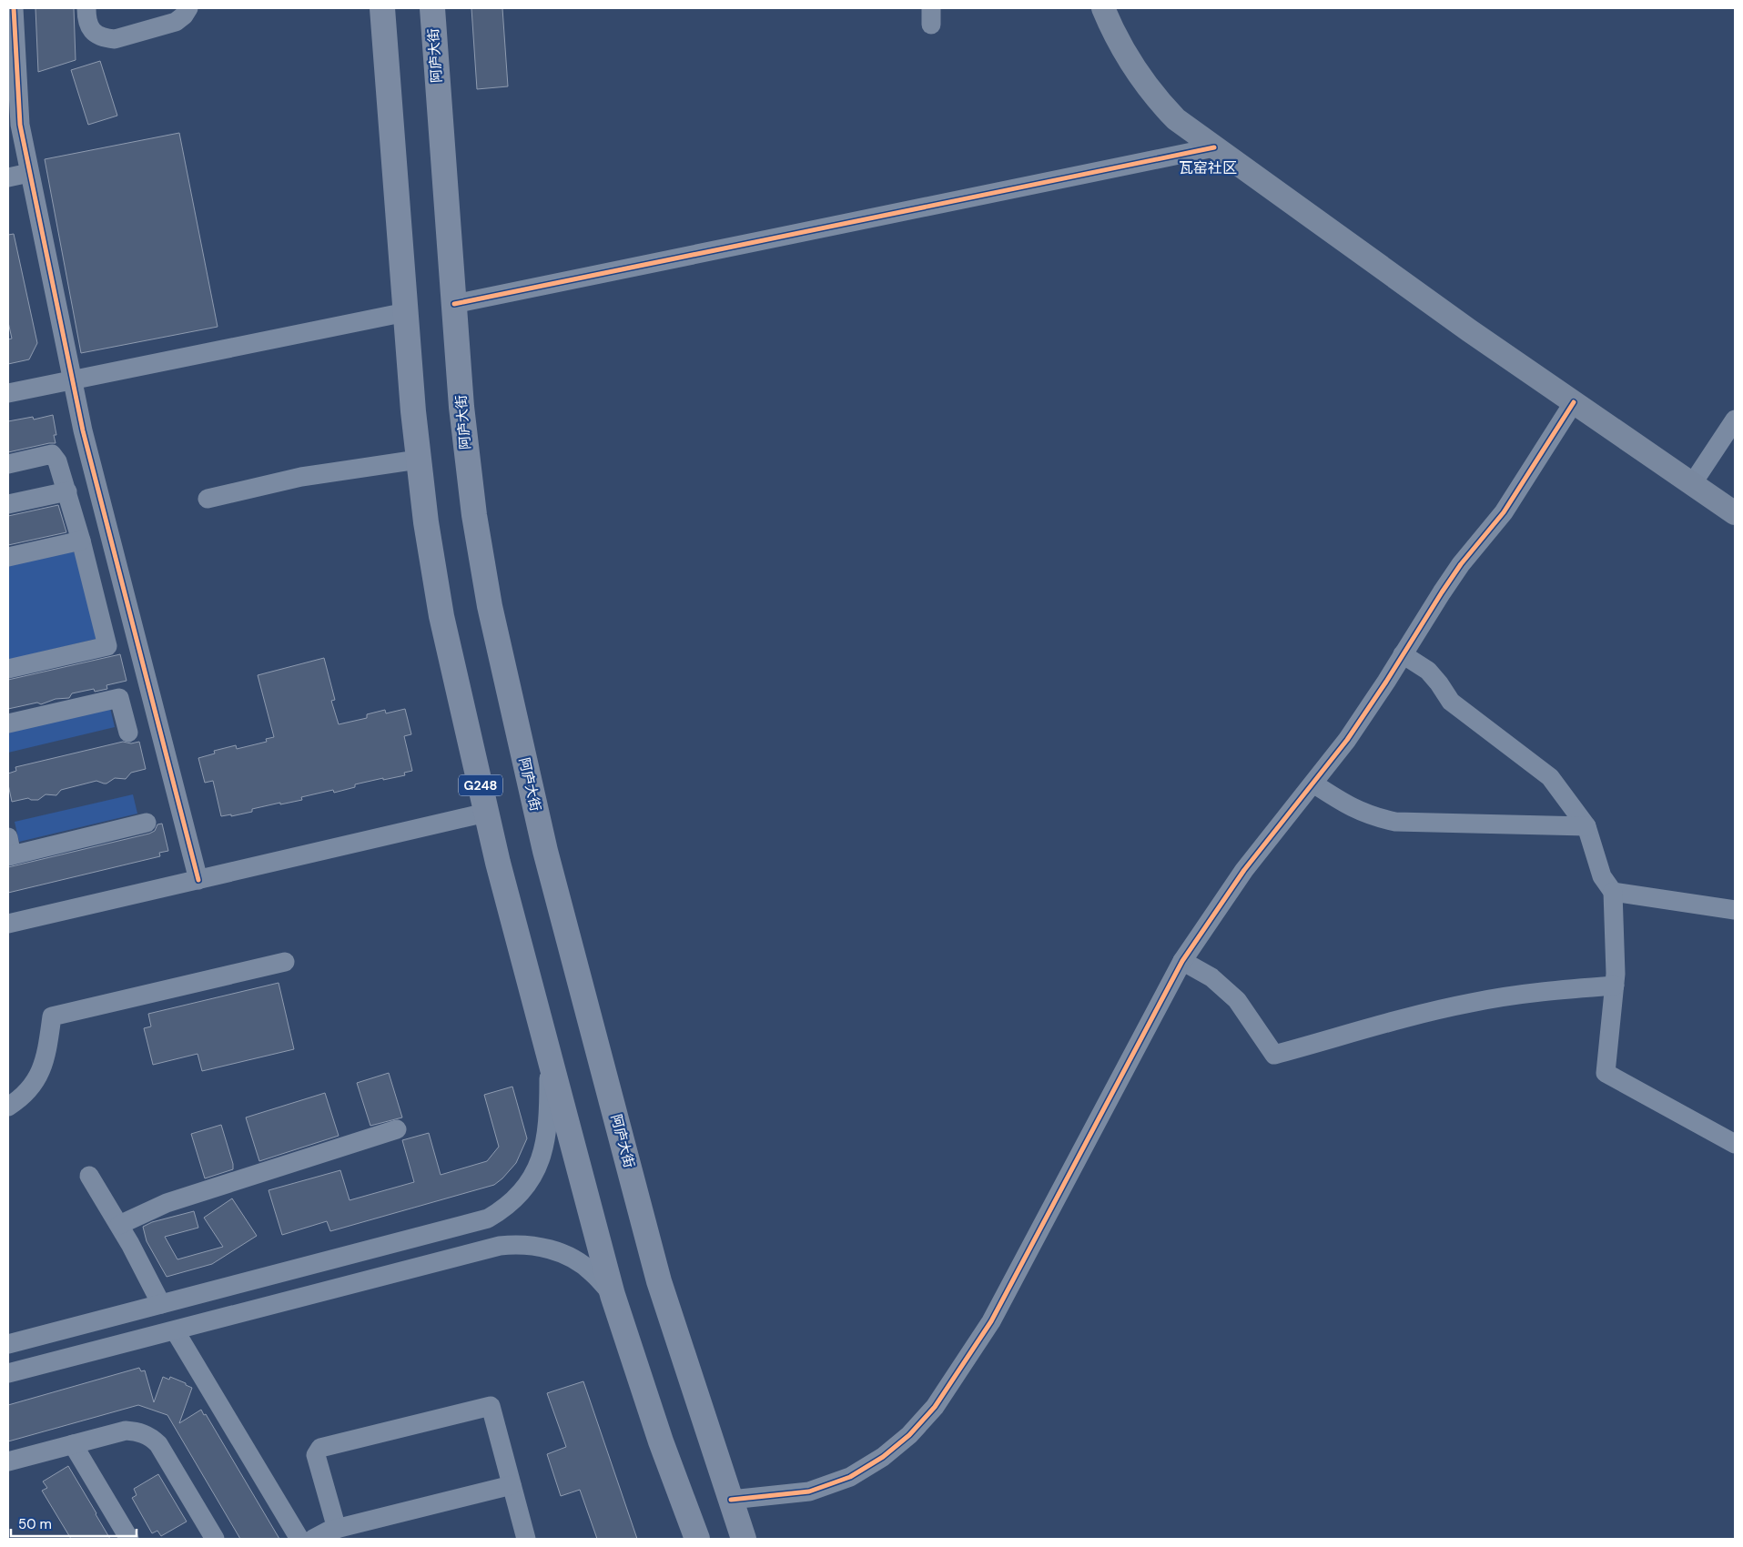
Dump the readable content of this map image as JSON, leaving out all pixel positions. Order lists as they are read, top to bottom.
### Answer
{
  "streets": {
    "highway": ["阿庐大街", "G248"]
  },
  "districts": ["瓦窑社区"],
  "scale_bar": "50 m"
}
